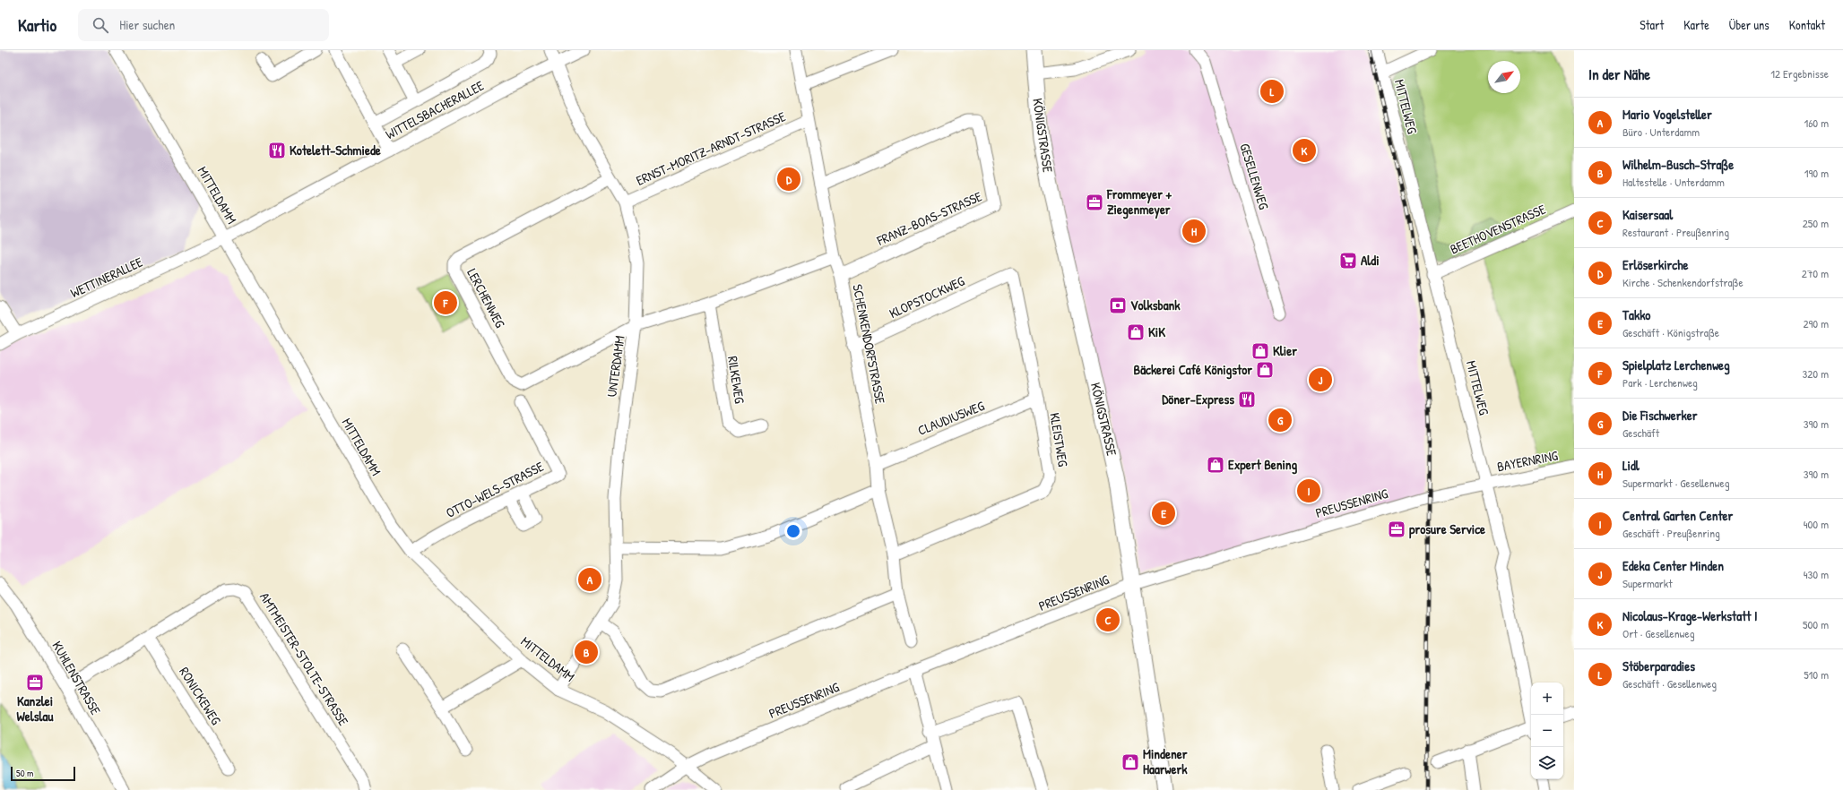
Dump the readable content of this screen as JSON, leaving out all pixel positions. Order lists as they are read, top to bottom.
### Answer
{
  "streets": {
    "main road": ["KÖNIGSTRASSE"],
    "street": [
      "MITTELWEG",
      "WITTELSBACHERALLEE",
      "ERNST-MORITZ-ARNDT-STRASSE",
      "GESELLENWEG",
      "MITTELDAMM",
      "FRANZ-BOAS-STRASSE",
      "BEETHOVENSTRASSE",
      "WETTINERALLEE",
      "KLOPSTOCKWEG",
      "LERCHENWEG",
      "SCHENKENDORFSTRASSE",
      "UNTERDAMM",
      "RILKEWEG",
      "CLAUDIUSWEG",
      "KLEISTWEG",
      "BAYERNRING",
      "OTTO-WELS-STRASSE",
      "PREUSSENRING",
      "AMTMEISTER-STOLTE-STRASSE",
      "KUHLENSTRASSE",
      "RONICKEWEG"
    ]
  },
  "crossings": [
    ["MITTELWEG", "BEETHOVENSTRASSE"],
    ["MITTELWEG", "BAYERNRING"],
    ["MITTELWEG", "PREUSSENRING"],
    ["WITTELSBACHERALLEE", "MITTELDAMM"],
    ["WITTELSBACHERALLEE", "WETTINERALLEE"],
    ["WITTELSBACHERALLEE", "UNTERDAMM"],
    ["KÖNIGSTRASSE", "PREUSSENRING"],
    ["ERNST-MORITZ-ARNDT-STRASSE", "SCHENKENDORFSTRASSE"],
    ["ERNST-MORITZ-ARNDT-STRASSE", "UNTERDAMM"],
    ["MITTELDAMM", "WETTINERALLEE"],
    ["MITTELDAMM", "UNTERDAMM"],
    ["MITTELDAMM", "OTTO-WELS-STRASSE"],
    ["MITTELDAMM", "PREUSSENRING"],
    ["FRANZ-BOAS-STRASSE", "SCHENKENDORFSTRASSE"],
    ["KLOPSTOCKWEG", "SCHENKENDORFSTRASSE"],
    ["KLOPSTOCKWEG", "KLEISTWEG"],
    ["LERCHENWEG", "UNTERDAMM"],
    ["SCHENKENDORFSTRASSE", "CLAUDIUSWEG"],
    ["SCHENKENDORFSTRASSE", "KLEISTWEG"],
    ["CLAUDIUSWEG", "KLEISTWEG"],
    ["BAYERNRING", "PREUSSENRING"],
    ["AMTMEISTER-STOLTE-STRASSE", "KUHLENSTRASSE"],
    ["AMTMEISTER-STOLTE-STRASSE", "RONICKEWEG"]
  ],
  "places": {
    "restaurant": ["Kotelett-Schmiede", "Döner-Express"],
    "office": ["Frommeyer + Ziegenmeyer", "prosure Service", "Kanzlei Welslau"],
    "supermarket": ["Aldi"],
    "bank": ["Volksbank"],
    "shop": [
      "KiK",
      "Klier",
      "Bäckerei Café Königstor",
      "Expert Bening",
      "Mindener Haarwerk"
    ]
  },
  "scale_bar": "50 m",
  "north": "top right",
  "page": {
    "header": "Kartio",
    "search": "Hier suchen",
    "nav": [
      "Start",
      "Karte",
      "Über uns",
      "Kontakt"
    ],
    "heading": ["In der Nähe", "12 Ergebnisse"],
    "pins": [
      "L",
      "K",
      "D",
      "H",
      "F",
      "J",
      "G",
      "I",
      "E",
      "A",
      "C",
      "B"
    ],
    "list": [
      {
        "mark": "A",
        "name": "Mario Vogelsteller",
        "note": "Büro · Unterdamm",
        "value": "160 m"
      },
      {
        "mark": "B",
        "name": "Wilhelm-Busch-Straße",
        "note": "Haltestelle · Unterdamm",
        "value": "190 m"
      },
      {
        "mark": "C",
        "name": "Kaisersaal",
        "note": "Restaurant · Preußenring",
        "value": "250 m"
      },
      {
        "mark": "D",
        "name": "Erlöserkirche",
        "note": "Kirche · Schenkendorfstraße",
        "value": "270 m"
      },
      {
        "mark": "E",
        "name": "Takko",
        "note": "Geschäft · Königstraße",
        "value": "290 m"
      },
      {
        "mark": "F",
        "name": "Spielplatz Lerchenweg",
        "note": "Park · Lerchenweg",
        "value": "320 m"
      },
      {
        "mark": "G",
        "name": "Die Fischwerker",
        "note": "Geschäft",
        "value": "390 m"
      },
      {
        "mark": "H",
        "name": "Lidl",
        "note": "Supermarkt · Gesellenweg",
        "value": "390 m"
      },
      {
        "mark": "I",
        "name": "Central Garten Center",
        "note": "Geschäft · Preußenring",
        "value": "400 m"
      },
      {
        "mark": "J",
        "name": "Edeka Center Minden",
        "note": "Supermarkt",
        "value": "430 m"
      },
      {
        "mark": "K",
        "name": "Nicolaus-Krage-Werkstatt I",
        "note": "Ort · Gesellenweg",
        "value": "500 m"
      },
      {
        "mark": "L",
        "name": "Stöberparadies",
        "note": "Geschäft · Gesellenweg",
        "value": "510 m"
      }
    ],
    "map_buttons": ["+", "−"],
    "scale": "50 m"
  }
}
